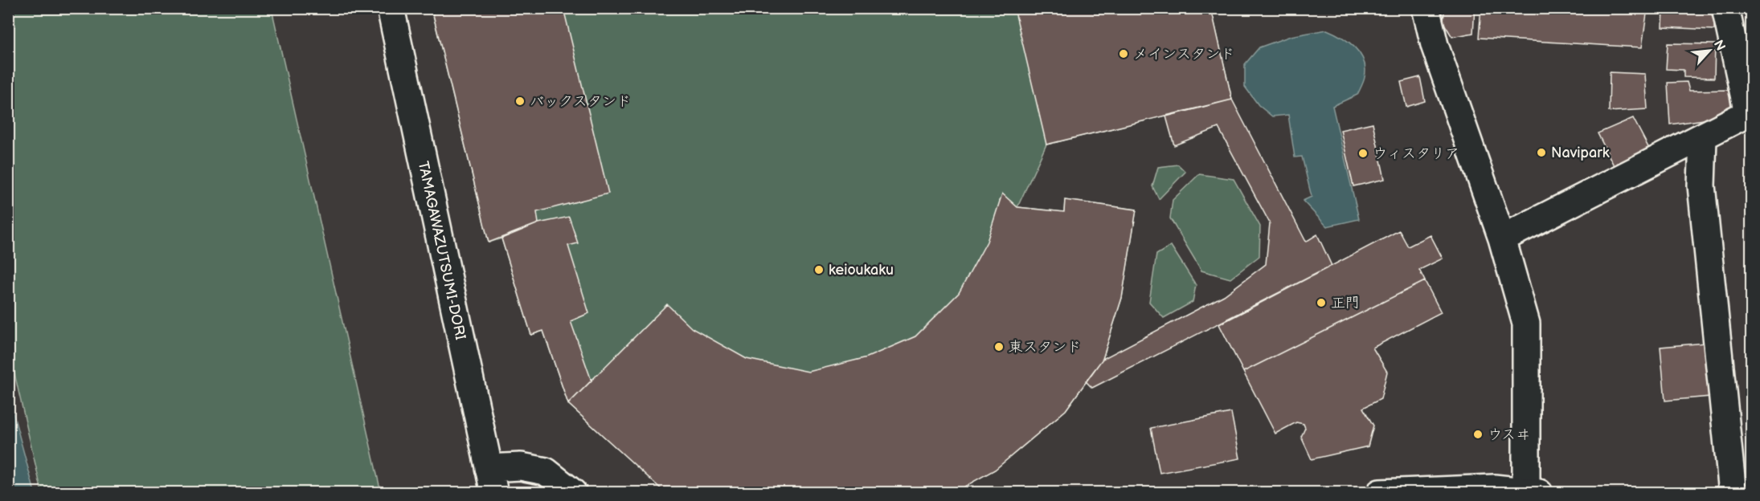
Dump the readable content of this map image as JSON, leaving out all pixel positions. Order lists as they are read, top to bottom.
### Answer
{
  "streets": {
    "street": ["TAMAGAWAZUTSUMI-DORI"]
  },
  "places": [
    "メインスタンド",
    "バックスタンド",
    "Navipark",
    "ウィスタリア",
    "keioukaku",
    "正門",
    "東スタンド",
    "ウスヰ"
  ],
  "north": "top right"
}
